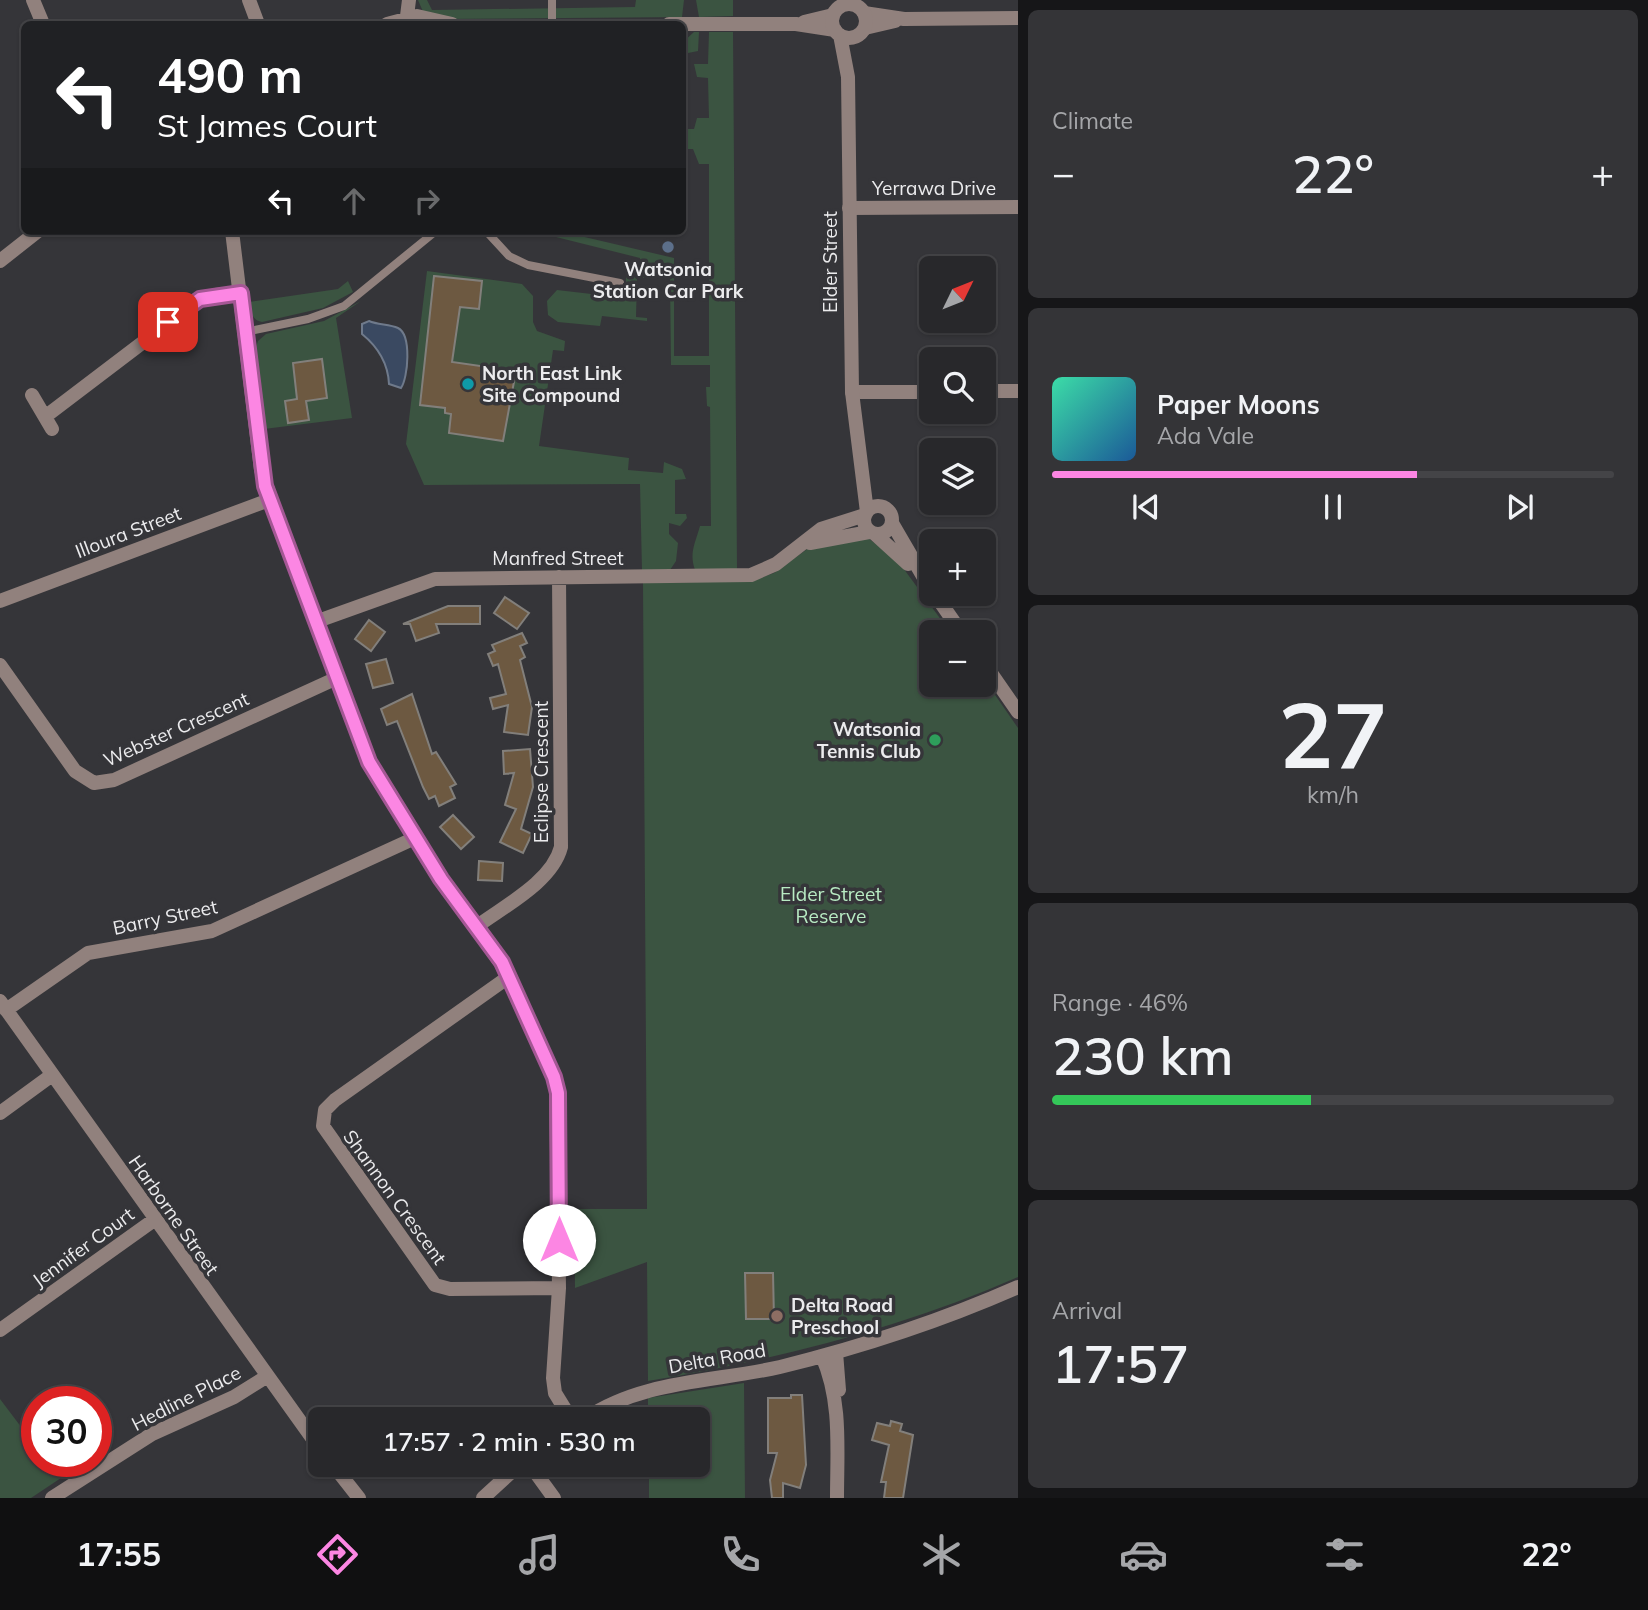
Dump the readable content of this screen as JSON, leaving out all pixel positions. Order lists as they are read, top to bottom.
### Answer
{
  "streets": {
    "street": [
      "Yerrawa Drive",
      "Elder Street",
      "Illoura Street",
      "Manfred Street",
      "Webster Crescent",
      "Eclipse Crescent",
      "Barry Street",
      "Shannon Crescent",
      "Harborne Street",
      "Jennifer Court",
      "Delta Road",
      "Hedline Place"
    ]
  },
  "crossings": [
    ["Yerrawa Drive", "Elder Street"],
    ["Elder Street", "Manfred Street"],
    ["Manfred Street", "Eclipse Crescent"],
    ["Barry Street", "Harborne Street"],
    ["Harborne Street", "Jennifer Court"],
    ["Harborne Street", "Hedline Place"]
  ],
  "parks": ["Elder Street Reserve"],
  "places": [
    "Watsonia Station Car Park",
    "North East Link Site Compound",
    "Watsonia Tennis Club",
    "Delta Road Preschool"
  ],
  "north": "top right",
  "page": {
    "tile": [
      "Climate",
      ["27", "km/h"],
      ["Range · 46%", "230 km"],
      ["Arrival", "17:57"]
    ],
    "turn": ["490 m", "St James Court"],
    "heat": ["−", "22°", "+"],
    "map_buttons": ["+", "−"],
    "song": ["Paper Moons", "Ada Vale"],
    "limit": "30",
    "trip": "17:57 · 2 min · 530 m",
    "tabs": ["17:55", "22°"]
  }
}
